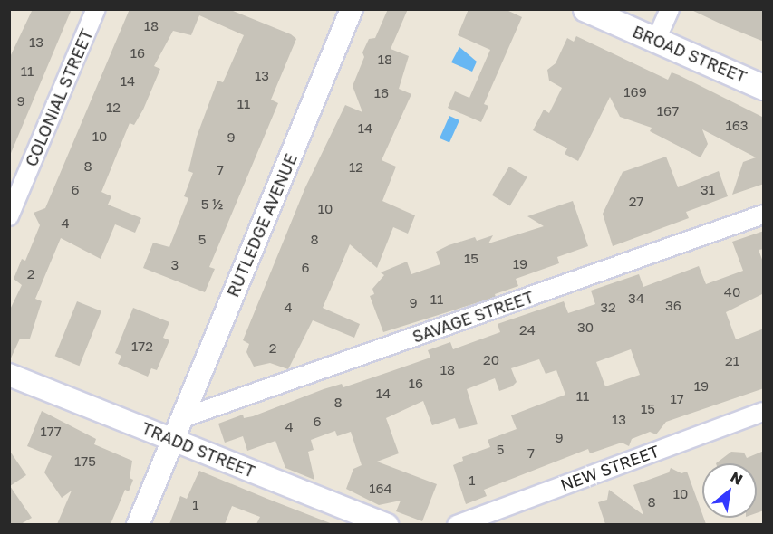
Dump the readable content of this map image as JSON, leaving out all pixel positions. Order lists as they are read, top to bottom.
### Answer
{
  "streets": {
    "main road": ["BROAD STREET"],
    "street": [
      "COLONIAL STREET",
      "RUTLEDGE AVENUE",
      "SAVAGE STREET",
      "TRADD STREET",
      "NEW STREET"
    ]
  },
  "crossings": [
    ["RUTLEDGE AVENUE", "SAVAGE STREET"],
    ["RUTLEDGE AVENUE", "TRADD STREET"]
  ],
  "house_numbers": [
    "18",
    "13",
    "16",
    "18",
    "11",
    "13",
    "14",
    "169",
    "16",
    "9",
    "11",
    "12",
    "167",
    "163",
    "14",
    "10",
    "9",
    "8",
    "12",
    "7",
    "6",
    "31",
    "27",
    "5 ½",
    "10",
    "4",
    "5",
    "8",
    "15",
    "19",
    "3",
    "6",
    "2",
    "40",
    "34",
    "11",
    "9",
    "36",
    "4",
    "32",
    "30",
    "24",
    "172",
    "2",
    "20",
    "21",
    "18",
    "16",
    "19",
    "14",
    "11",
    "17",
    "8",
    "15",
    "13",
    "6",
    "4",
    "177",
    "9",
    "5",
    "7",
    "175",
    "1",
    "164",
    "10",
    "8",
    "1"
  ],
  "north": "top right"
}
